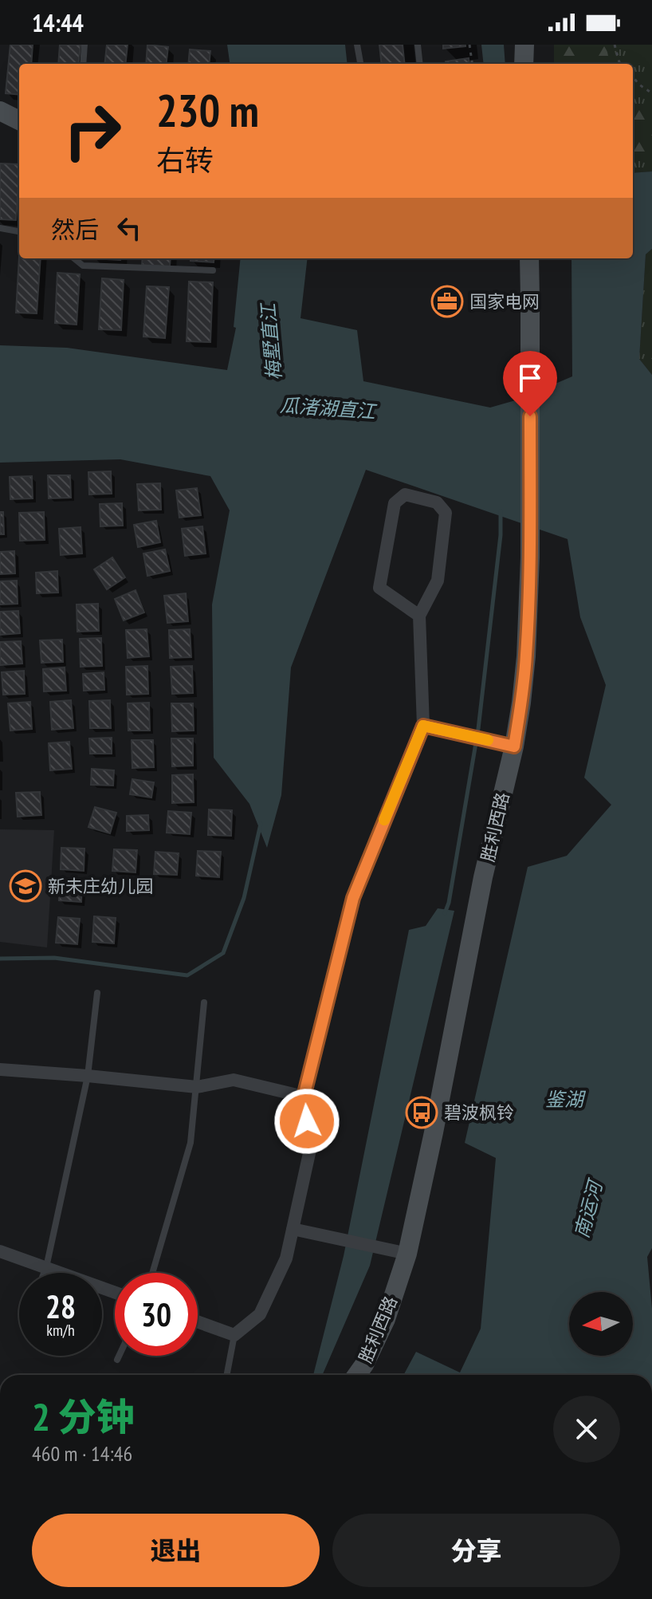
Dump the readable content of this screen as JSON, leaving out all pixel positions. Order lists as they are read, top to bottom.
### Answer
{
  "streets": {
    "street": ["胜利西路"]
  },
  "water": [
    "梅墅直江",
    "瓜渚湖直江",
    "鉴湖",
    "南运河"
  ],
  "places": {
    "office": ["国家电网"],
    "school or university": ["新未庄幼儿园"],
    "bus stop": ["碧波枫铃"]
  },
  "north": "left",
  "page": {
    "status": "14:44",
    "turn": ["230 m", "右转"],
    "then": "然后",
    "speed": "28 km/h",
    "limit": "30",
    "heading": ["2 分钟", "460 m · 14:46"],
    "buttons": ["退出", "分享"]
  }
}
